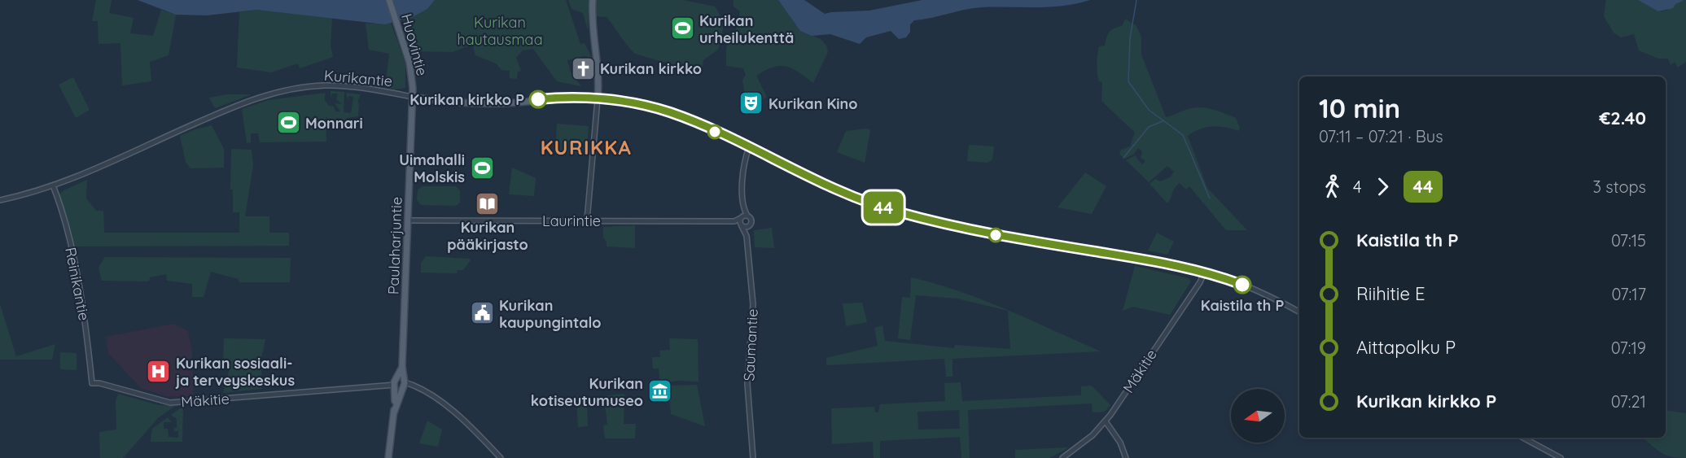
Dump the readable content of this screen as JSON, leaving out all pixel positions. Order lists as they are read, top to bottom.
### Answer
{
  "streets": {
    "main road": ["Huovintie", "Kurikantie", "Paulaharjuntie"],
    "street": [
      "Laurintie",
      "Reinikantie",
      "Saumantie",
      "Mäkitie"
    ]
  },
  "crossings": [
    ["Huovintie", "Kurikantie"],
    ["Huovintie", "Paulaharjuntie"],
    ["Kurikantie", "Paulaharjuntie"],
    ["Kurikantie", "Reinikantie"],
    ["Kurikantie", "Mäkitie"],
    ["Laurintie", "Paulaharjuntie"],
    ["Laurintie", "Saumantie"],
    ["Paulaharjuntie", "Mäkitie"],
    ["Reinikantie", "Mäkitie"]
  ],
  "districts": ["KURIKKA"],
  "parks": ["Kurikan hautausmaa"],
  "places": {
    "sports": ["Kurikan urheilukenttä", "Monnari", "Uimahalli Molskis"],
    "church": ["Kurikan kirkko"],
    "other": ["Kurikan kirkko P", "Kaistila th P"],
    "theatre": ["Kurikan Kino"],
    "library": ["Kurikan pääkirjasto"],
    "public building": ["Kurikan kaupungintalo"],
    "hospital": ["Kurikan sosiaali- ja terveyskeskus"],
    "museum": ["Kurikan kotiseutumuseo"]
  },
  "lines": ["bus line 44"],
  "north": "left",
  "page": {
    "on_map": "44",
    "heading": ["10 min", "07:11 – 07:21 · Bus", "€2.40"],
    "legs": ["4", "44", "3 stops"],
    "list": [
      {
        "name": "Kaistila th P",
        "value": "07:15"
      },
      {
        "name": "Riihitie E",
        "value": "07:17"
      },
      {
        "name": "Aittapolku P",
        "value": "07:19"
      },
      {
        "name": "Kurikan kirkko P",
        "value": "07:21"
      }
    ]
  }
}
